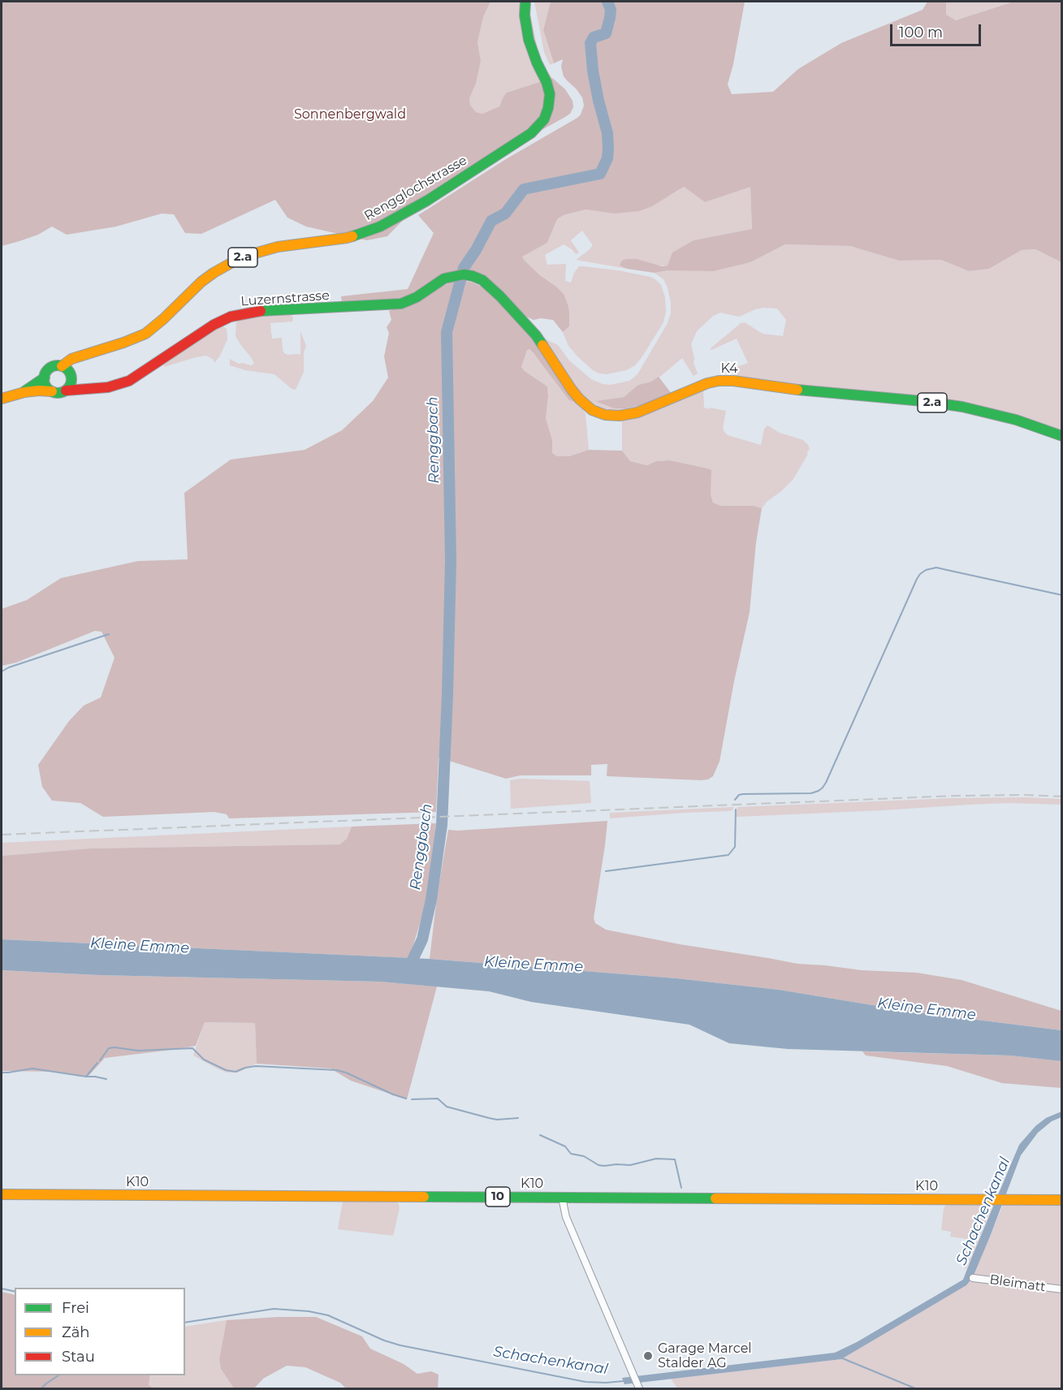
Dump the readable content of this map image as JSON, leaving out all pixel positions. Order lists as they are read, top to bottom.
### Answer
{
  "streets": {
    "main road": [
      "Rengglochstrasse",
      "2.a",
      "Luzernstrasse",
      "K4",
      "K10",
      "10"
    ],
    "street": ["Bleimatt"]
  },
  "crossings": [
    ["Rengglochstrasse", "Luzernstrasse"],
    ["Luzernstrasse", "K4"]
  ],
  "water": ["Renggbach", "Kleine Emme", "Schachenkanal"],
  "parks": ["Sonnenbergwald"],
  "places": ["Garage Marcel Stalder AG"],
  "legend": ["Frei", "Zäh", "Stau"],
  "scale_bar": "100 m"
}
